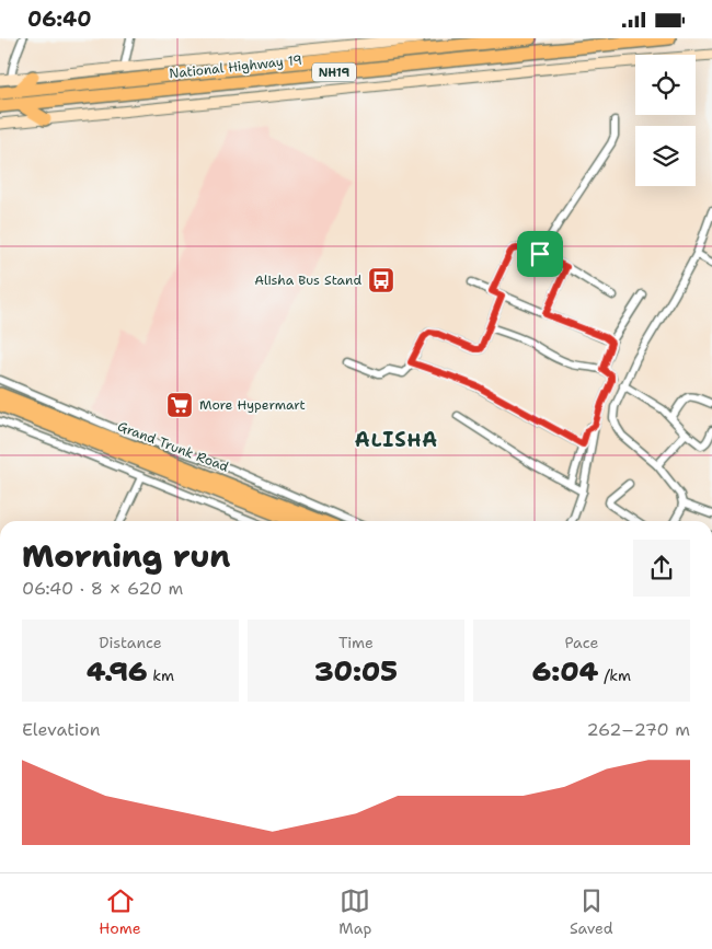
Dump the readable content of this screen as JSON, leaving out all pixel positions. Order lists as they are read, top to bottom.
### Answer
{
  "streets": {
    "highway": ["National Highway 19", "NH19", "Grand Trunk Road"]
  },
  "districts": ["ALISHA"],
  "places": {
    "bus stop": ["Alisha Bus Stand"],
    "supermarket": ["More Hypermart"]
  },
  "page": {
    "status": "06:40",
    "heading": ["Morning run", "06:40 · 8 × 620 m"],
    "stats": [
      ["Distance", "4.96 km"],
      ["Time", "30:05"],
      ["Pace", "6:04 /km"]
    ],
    "chart": ["Elevation", "262–270 m"],
    "tabs": ["Home", "Map", "Saved"]
  }
}
